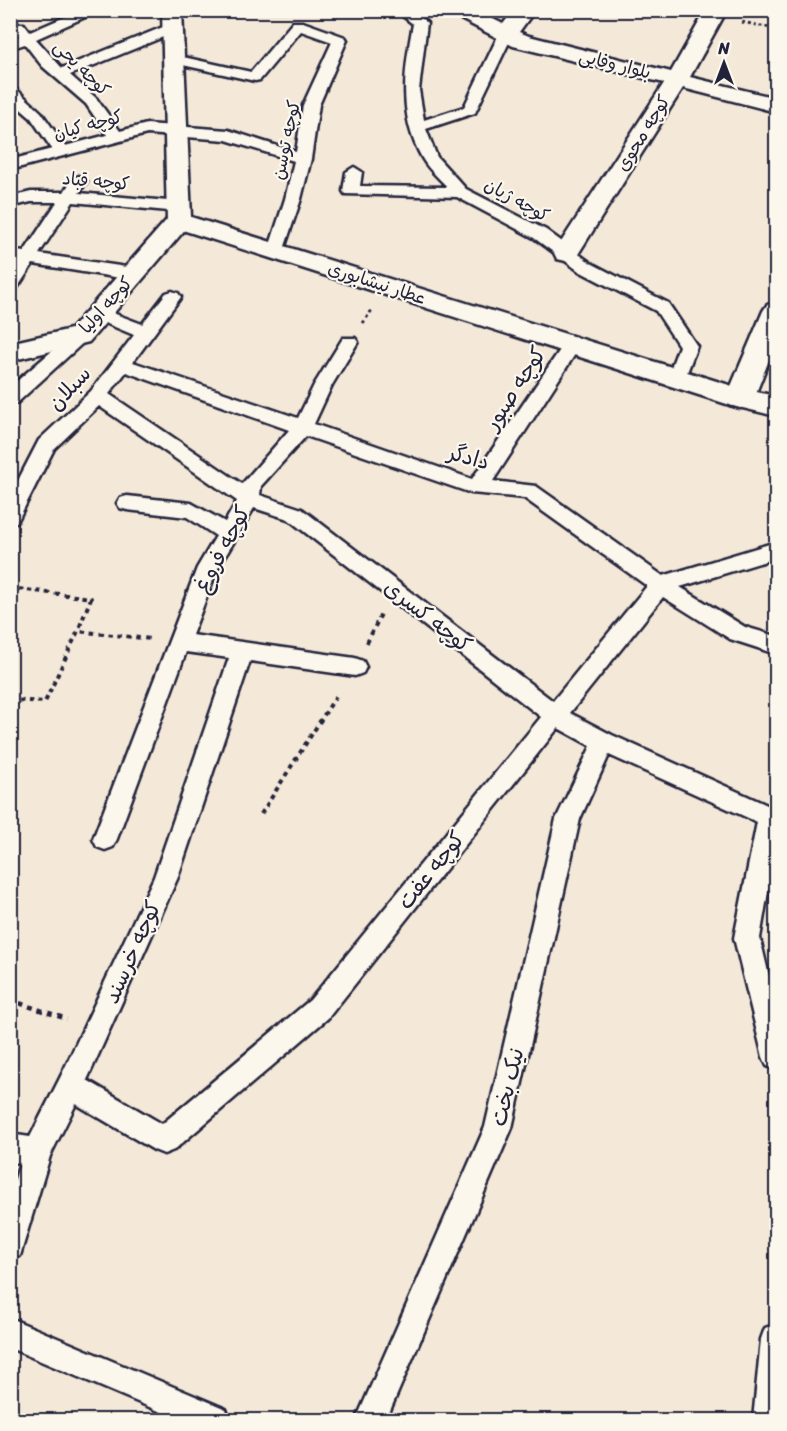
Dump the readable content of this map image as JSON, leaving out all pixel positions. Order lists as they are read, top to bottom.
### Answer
{
  "streets": {
    "street": [
      "بلوار وفایی",
      "کوچه محوی",
      "عطار نیشابوری",
      "کوچه اولیا"
    ],
    "lane": [
      "کوچه یحی",
      "کوچه کیان",
      "کوچه توسن",
      "کوچه قباد",
      "کوچه ژیان",
      "سبلان",
      "کوچه صبور",
      "دادگر",
      "کوچه فروغ",
      "کوچه کسری",
      "کوچه عفت",
      "کوچه خرسند",
      "نیک بخت"
    ]
  },
  "crossings": [
    ["بلوار وفایی", "کوچه محوی"],
    ["کوچه یحی", "کوچه کیان"],
    ["کوچه کیان", "کوچه توسن"],
    ["کوچه محوی", "کوچه ژیان"],
    ["کوچه توسن", "عطار نیشابوری"],
    ["کوچه قباد", "عطار نیشابوری"],
    ["کوچه قباد", "کوچه اولیا"],
    ["کوچه ژیان", "عطار نیشابوری"],
    ["عطار نیشابوری", "کوچه اولیا"],
    ["عطار نیشابوری", "کوچه صبور"],
    ["سبلان", "دادگر"],
    ["سبلان", "کوچه کسری"],
    ["کوچه صبور", "دادگر"],
    ["دادگر", "کوچه فروغ"],
    ["دادگر", "کوچه عفت"],
    ["کوچه فروغ", "کوچه کسری"],
    ["کوچه کسری", "کوچه عفت"],
    ["کوچه کسری", "نیک بخت"],
    ["کوچه عفت", "کوچه خرسند"]
  ],
  "north": "top"
}
